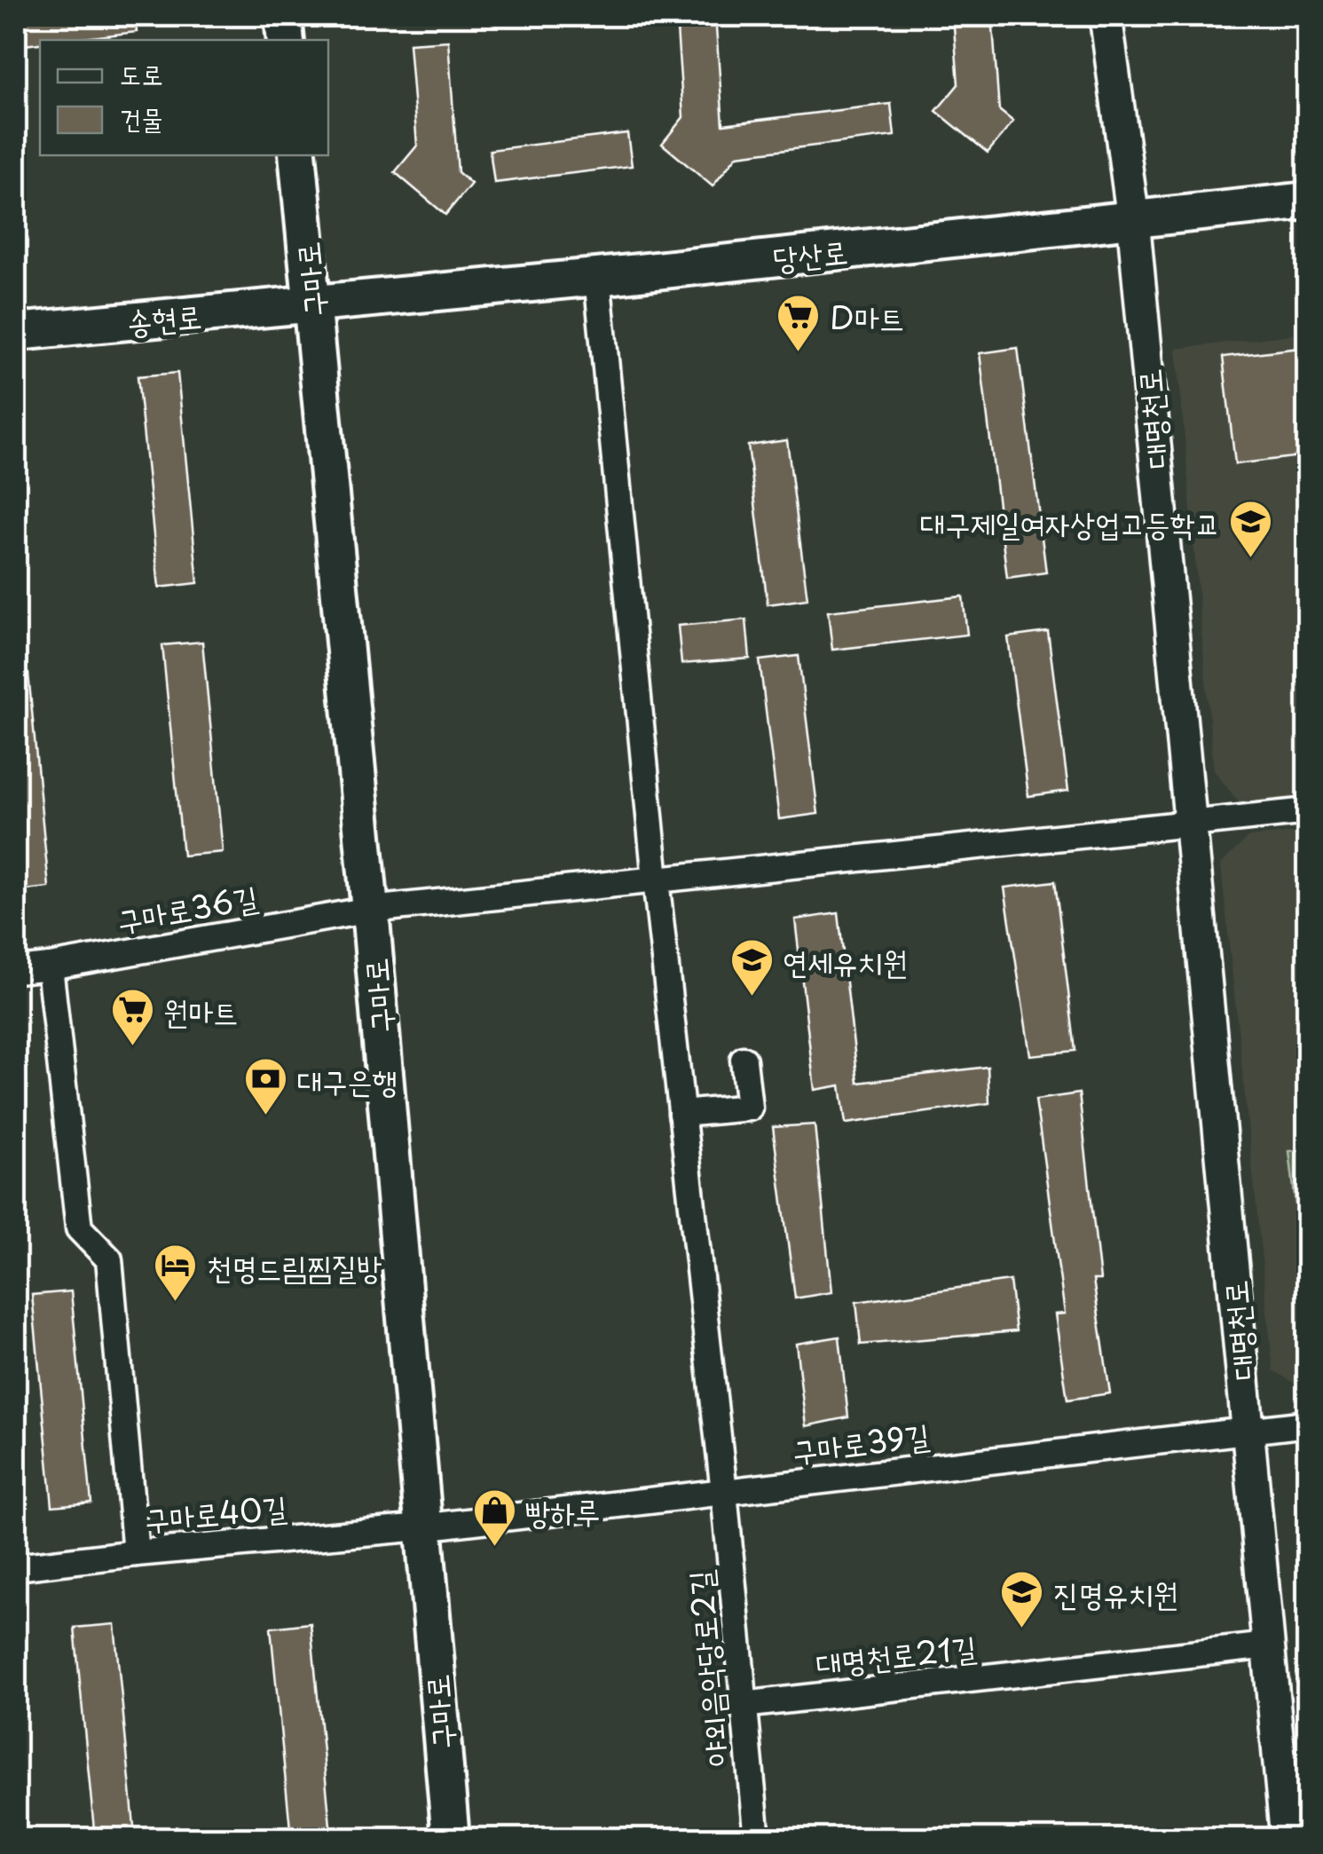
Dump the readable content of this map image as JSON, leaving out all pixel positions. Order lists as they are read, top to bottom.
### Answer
{
  "streets": {
    "main road": ["당산로", "구마로", "송현로"],
    "street": [
      "대명천로",
      "구마로36길",
      "구마로39길",
      "구마로40길",
      "대명천로21길",
      "야외음악당로2길"
    ]
  },
  "crossings": [
    ["당산로", "구마로"],
    ["당산로", "송현로"],
    ["당산로", "대명천로"],
    ["당산로", "야외음악당로2길"],
    ["구마로", "송현로"],
    ["구마로", "구마로36길"],
    ["구마로", "구마로39길"],
    ["구마로", "구마로40길"],
    ["대명천로", "구마로36길"],
    ["대명천로", "구마로39길"],
    ["대명천로", "대명천로21길"],
    ["구마로36길", "야외음악당로2길"],
    ["구마로39길", "구마로40길"],
    ["구마로39길", "야외음악당로2길"],
    ["대명천로21길", "야외음악당로2길"]
  ],
  "places": {
    "supermarket": ["D마트", "원마트"],
    "school or university": ["대구제일여자상업고등학교", "연세유치원", "진명유치원"],
    "bank": ["대구은행"],
    "hotel": ["천명드림찜질방"],
    "shop": ["빵하루"]
  },
  "legend": ["도로", "건물"]
}
